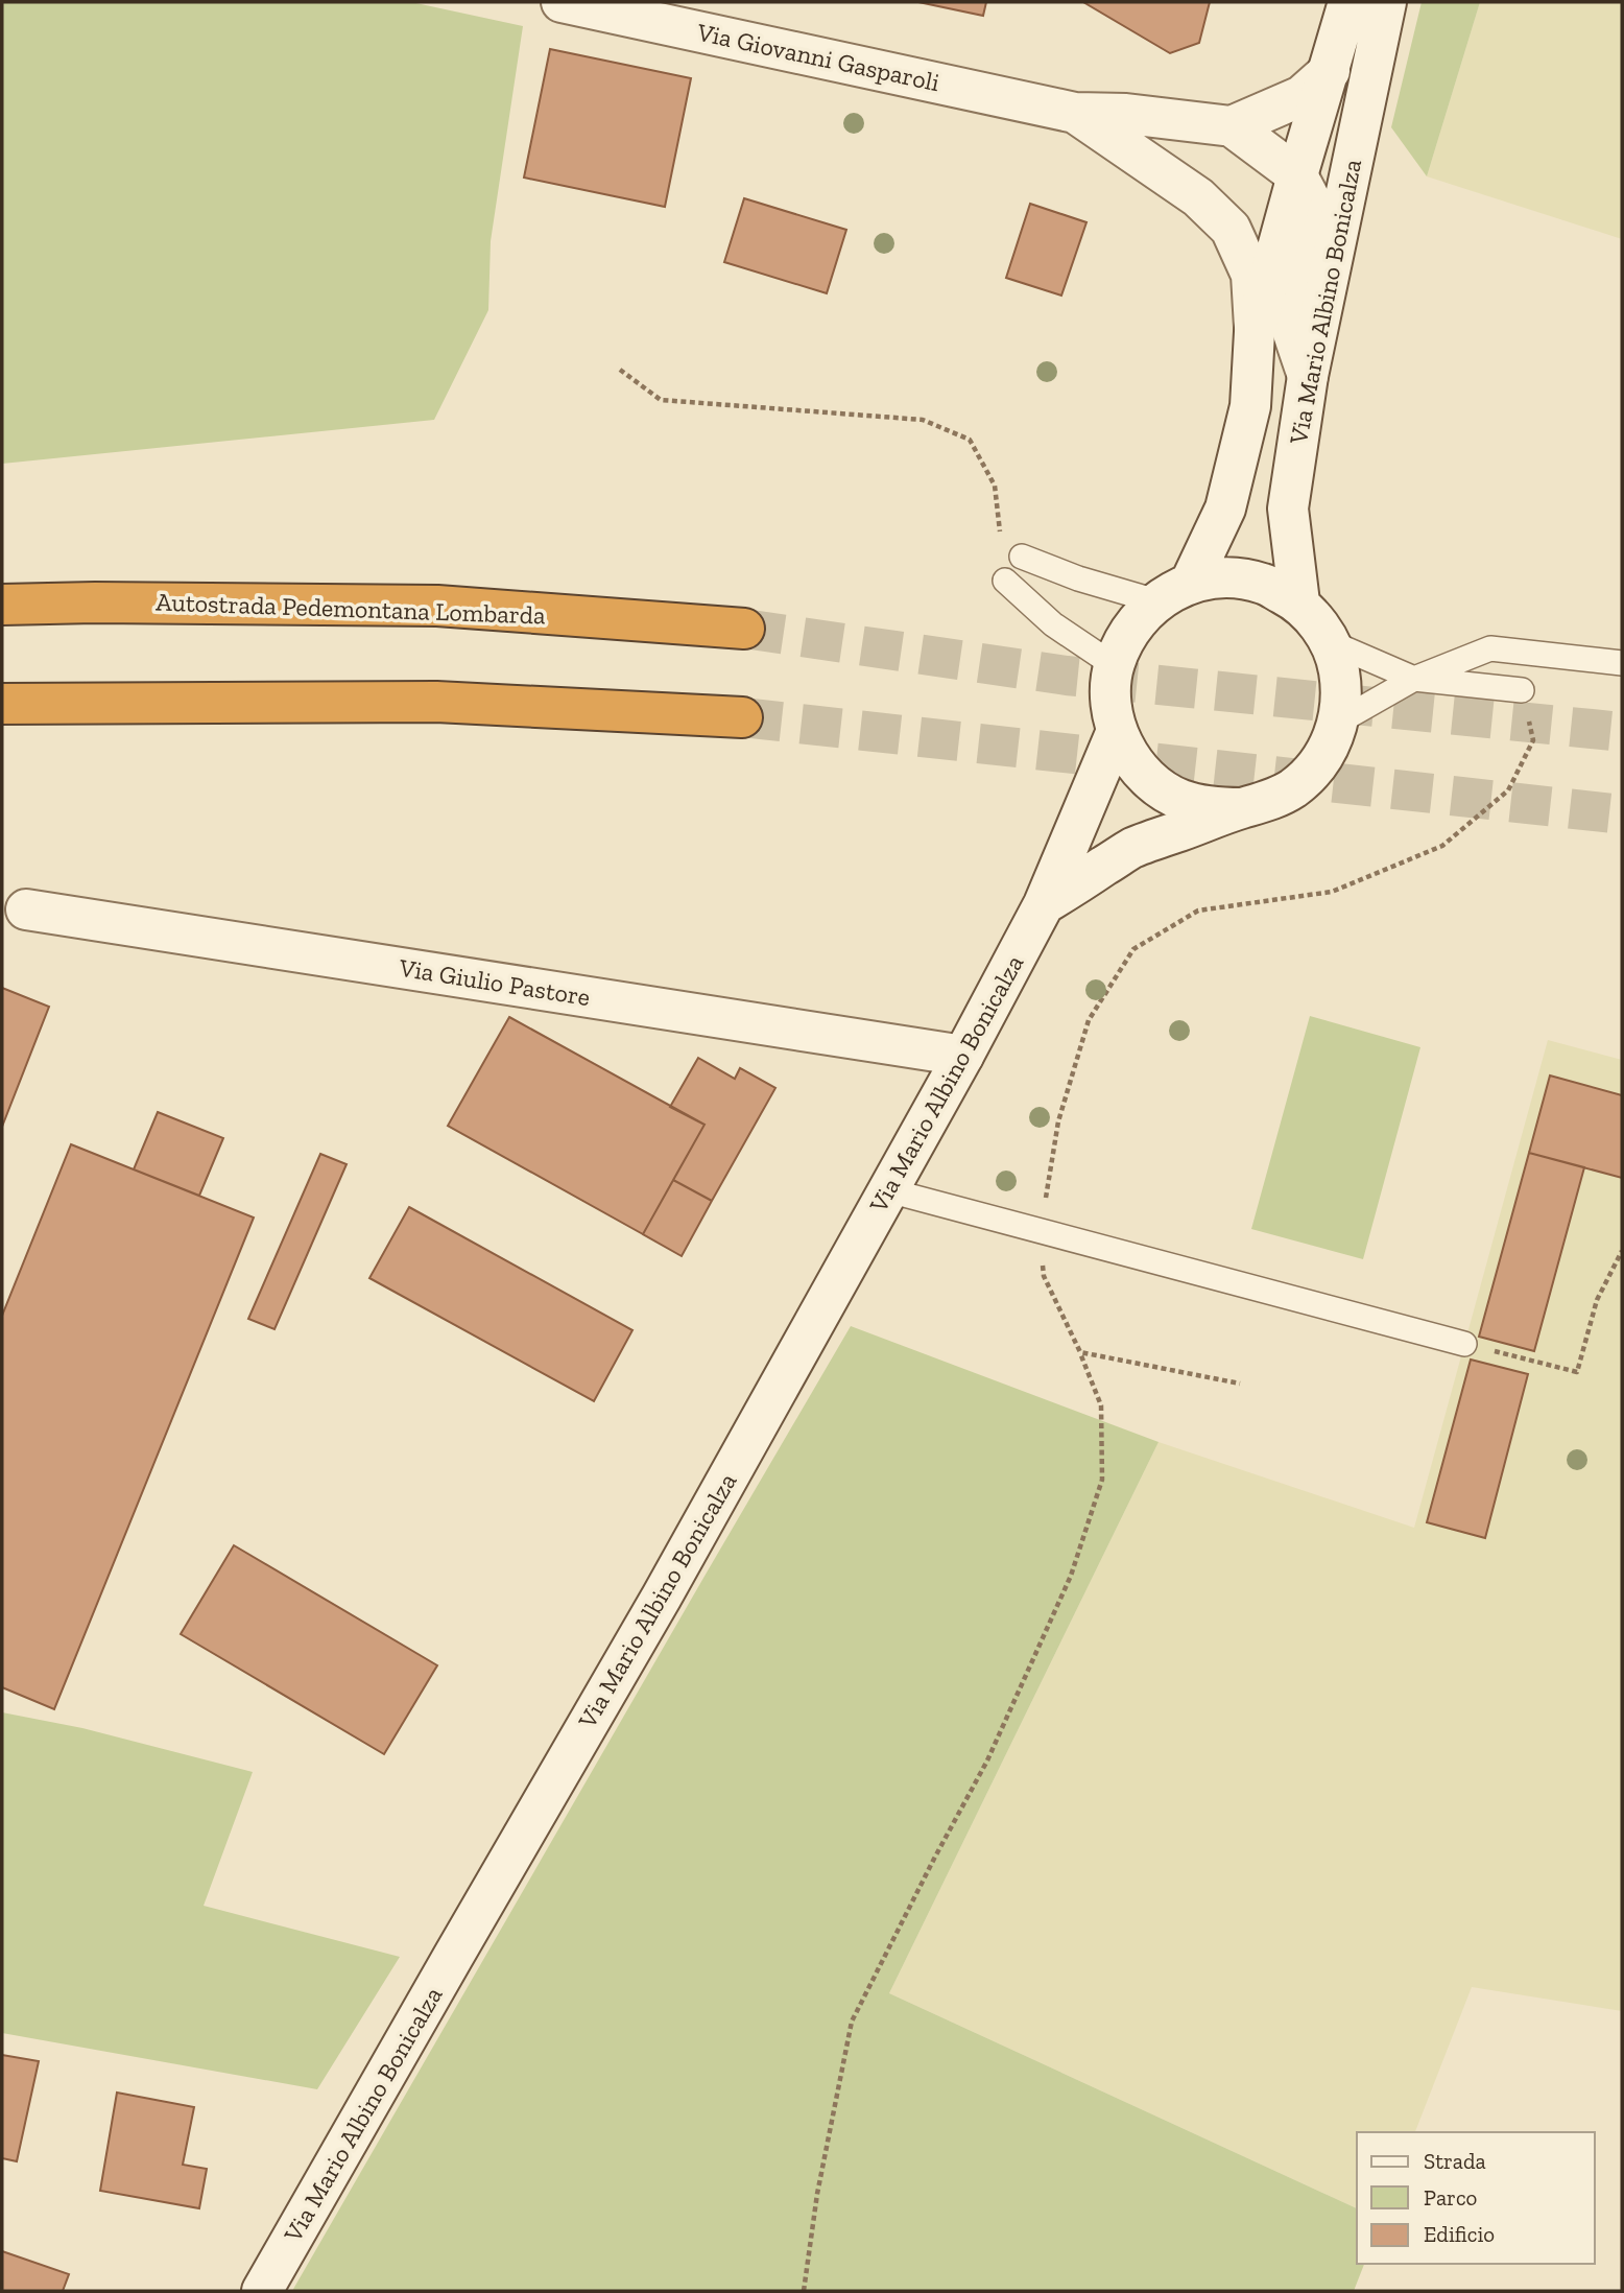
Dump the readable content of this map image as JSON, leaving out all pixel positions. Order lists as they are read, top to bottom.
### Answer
{
  "streets": {
    "highway": ["Autostrada Pedemontana Lombarda"],
    "main road": ["Via Giovanni Gasparoli", "Via Mario Albino Bonicalza", "Via Giulio Pastore"]
  },
  "crossings": [
    ["Via Giovanni Gasparoli", "Via Mario Albino Bonicalza"],
    ["Via Mario Albino Bonicalza", "Via Giulio Pastore"]
  ],
  "legend": ["Strada", "Parco", "Edificio"]
}
